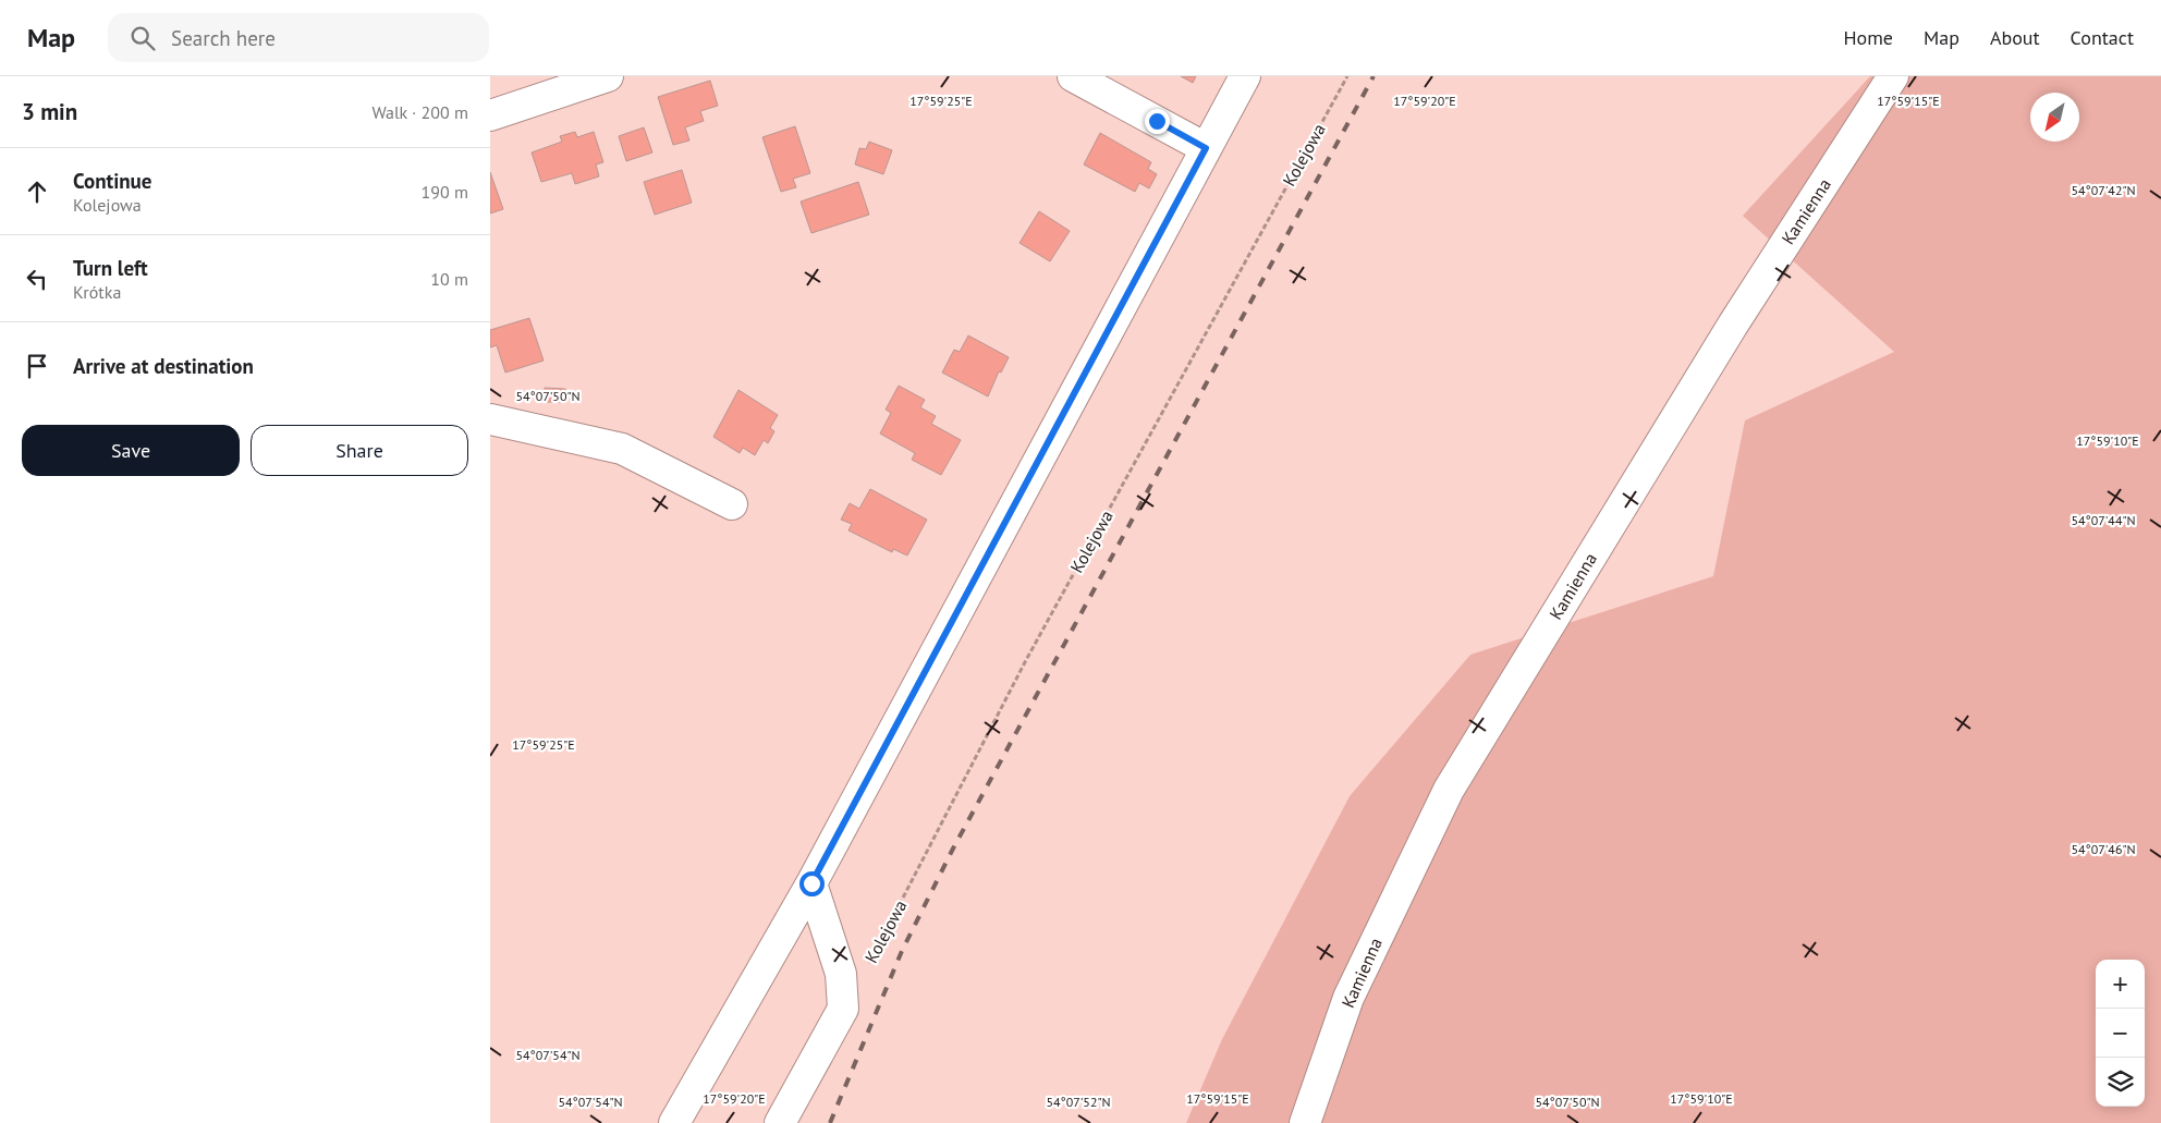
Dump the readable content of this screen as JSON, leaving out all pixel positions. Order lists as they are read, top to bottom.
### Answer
{
  "streets": {
    "street": ["Kolejowa", "Kamienna"]
  },
  "north": "bottom left",
  "page": {
    "header": "Map",
    "search": "Search here",
    "nav": [
      "Home",
      "Map",
      "About",
      "Contact"
    ],
    "heading": ["3 min", "Walk · 200 m"],
    "list": [
      ["Continue", "Kolejowa", "190 m"],
      ["Turn left", "Krótka", "10 m"],
      "Arrive at destination"
    ],
    "buttons": ["Save", "Share"],
    "map_buttons": ["+", "−"]
  },
  "coordinates": [
    "17°59'25\"E",
    "17°59'20\"E",
    "17°59'15\"E",
    "54°07'42\"N",
    "54°07'50\"N",
    "17°59'10\"E",
    "54°07'44\"N",
    "54°07'46\"N",
    "54°07'54\"N",
    "54°07'52\"N"
  ]
}
